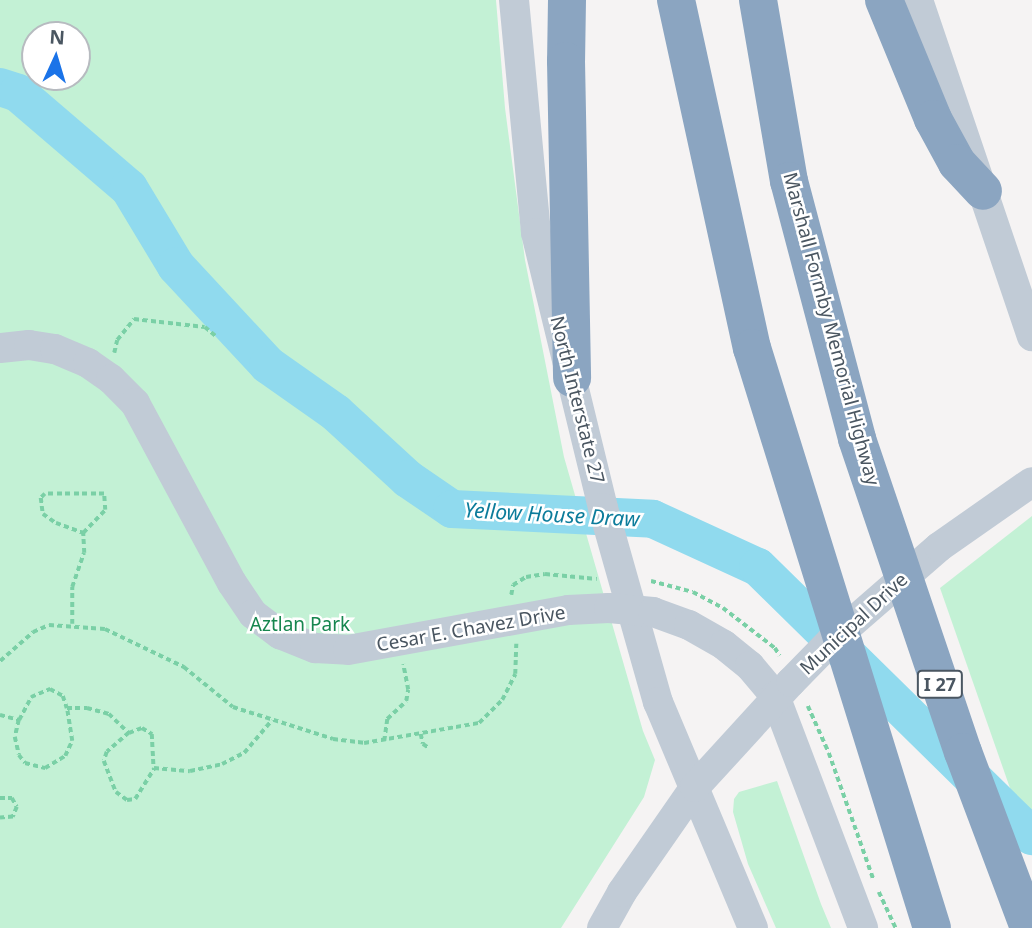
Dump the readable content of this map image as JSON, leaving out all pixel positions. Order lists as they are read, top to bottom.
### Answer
{
  "streets": {
    "highway": ["Marshall Formby Memorial Highway", "I 27"],
    "main road": ["North Interstate 27", "Municipal Drive", "Cesar E. Chavez Drive"]
  },
  "crossings": [
    ["North Interstate 27", "Municipal Drive"]
  ],
  "water": ["Yellow House Draw"],
  "parks": ["Aztlan Park"],
  "north": "top"
}
